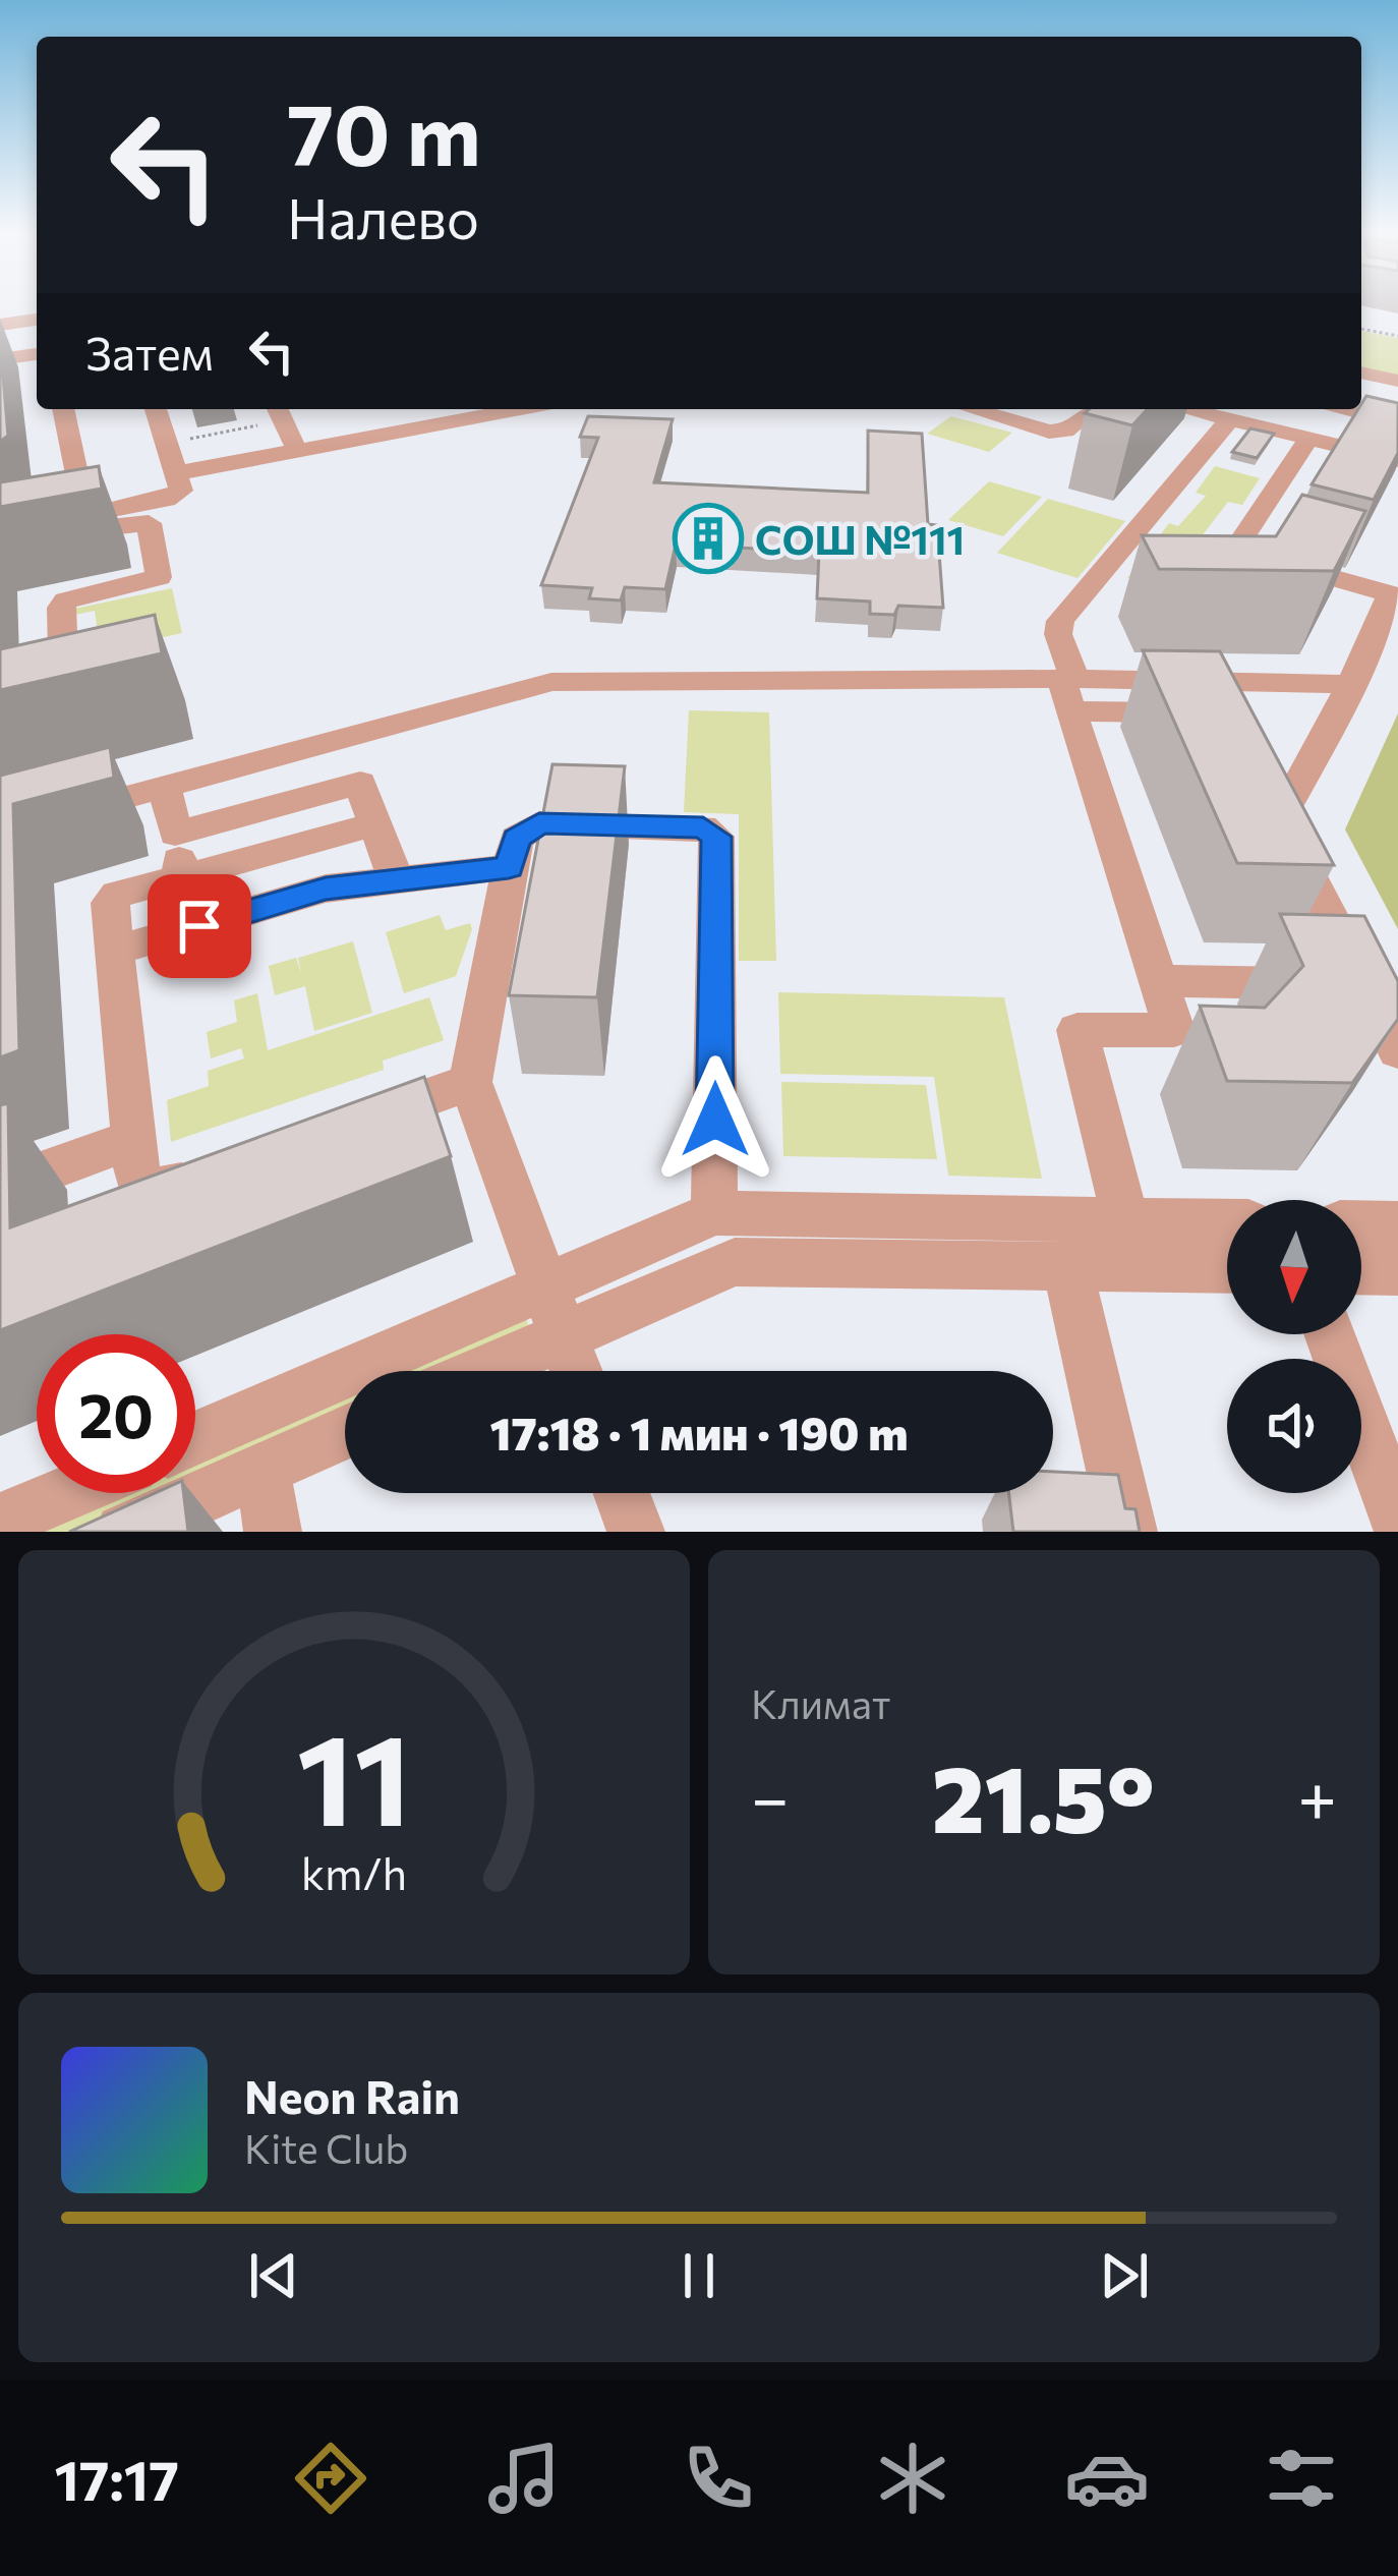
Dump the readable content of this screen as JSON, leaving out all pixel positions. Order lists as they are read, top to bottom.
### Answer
{
  "places": {
    "building": ["СОШ №111"]
  },
  "north": "bottom",
  "page": {
    "turn": ["70 m", "Налево"],
    "then": "Затем",
    "limit": "20",
    "trip": "17:18 · 1 мин · 190 m",
    "tile": "Климат",
    "heat": ["−", "21.5°", "+"],
    "song": ["Neon Rain", "Kite Club"],
    "tabs": "17:17",
    "gauge": ["11", "km/h"]
  }
}
